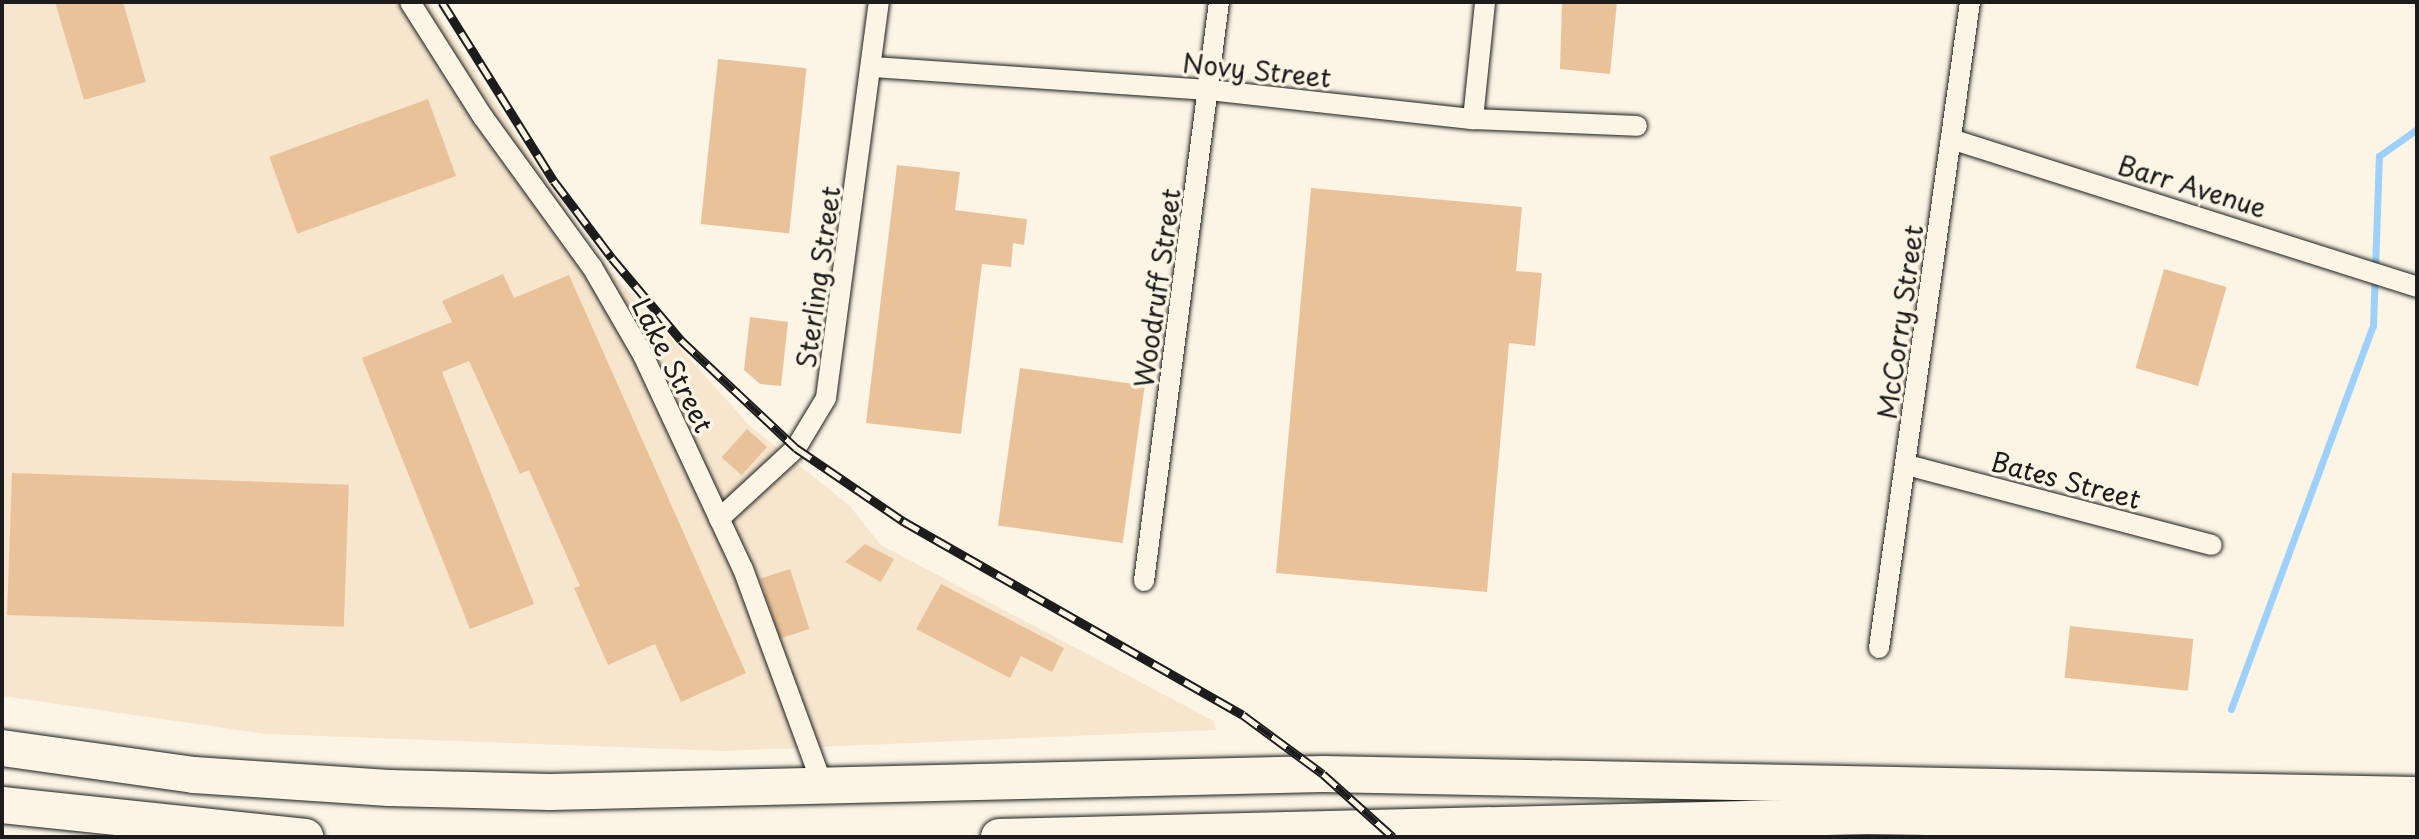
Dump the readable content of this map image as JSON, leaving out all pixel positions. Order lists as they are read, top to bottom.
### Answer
{
  "streets": {
    "street": [
      "Novy Street",
      "Barr Avenue",
      "Sterling Street",
      "Woodruff Street",
      "McCorry Street",
      "Lake Street",
      "Bates Street"
    ]
  },
  "crossings": [
    ["Novy Street", "Sterling Street"],
    ["Novy Street", "Woodruff Street"],
    ["Barr Avenue", "McCorry Street"],
    ["Sterling Street", "Lake Street"],
    ["McCorry Street", "Bates Street"]
  ]
}
